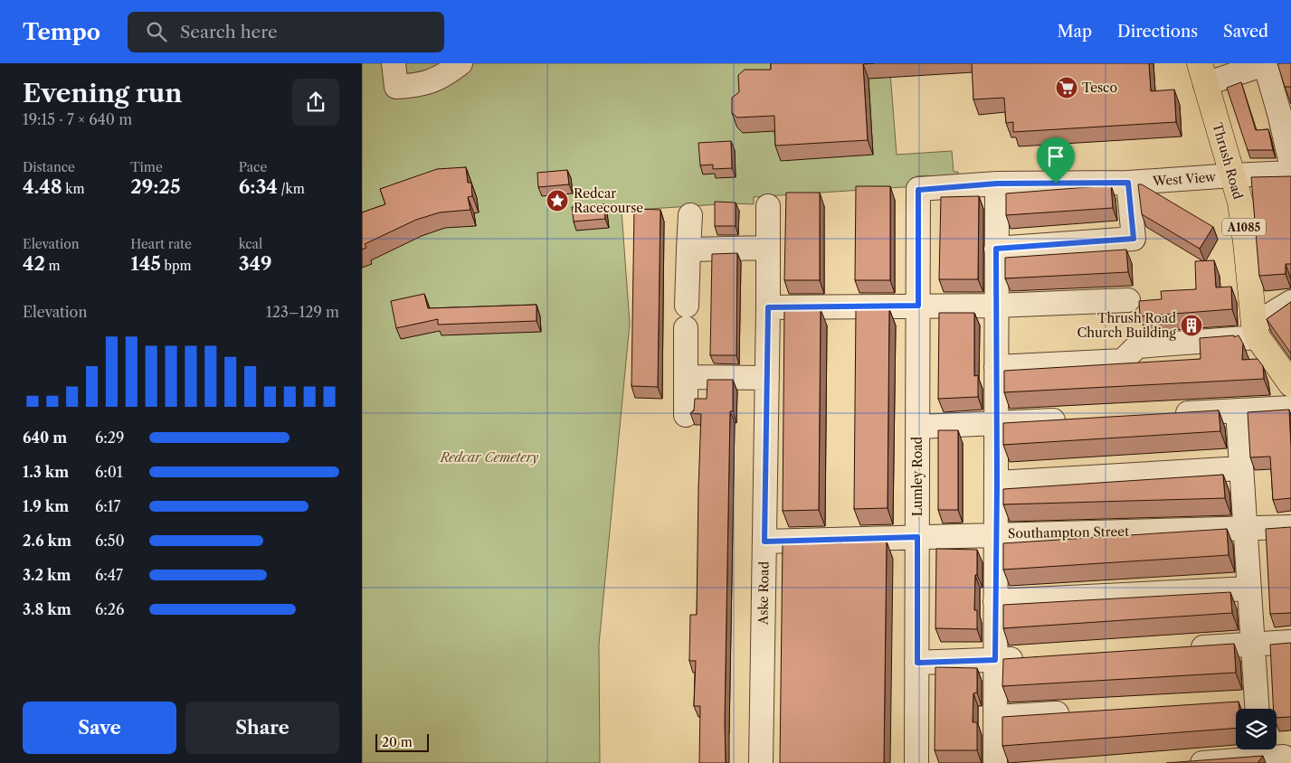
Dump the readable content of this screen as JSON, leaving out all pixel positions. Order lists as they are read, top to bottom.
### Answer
{
  "streets": {
    "main road": ["Thrush Road", "A1085"],
    "street": [
      "West View",
      "Lumley Road",
      "Southampton Street",
      "Aske Road"
    ]
  },
  "crossings": [
    ["Thrush Road", "West View"],
    ["West View", "Lumley Road"],
    ["Lumley Road", "Southampton Street"],
    ["Southampton Street", "Aske Road"]
  ],
  "parks": ["Redcar Cemetery"],
  "places": {
    "supermarket": ["Tesco"],
    "place": ["Redcar Racecourse"],
    "building": ["Thrush Road Church Building"]
  },
  "scale_bar": "20 m",
  "page": {
    "header": "Tempo",
    "search": "Search here",
    "nav": ["Map", "Directions", "Saved"],
    "heading": ["Evening run", "19:15 · 7 × 640 m"],
    "stats": [
      ["Distance", "4.48 km"],
      ["Time", "29:25"],
      ["Pace", "6:34 /km"],
      ["Elevation", "42 m"],
      ["Heart rate", "145 bpm"],
      ["kcal", "349"]
    ],
    "chart": ["Elevation", "123–129 m"],
    "list": [
      {
        "name": "640 m",
        "note": "6:29"
      },
      {
        "name": "1.3 km",
        "note": "6:01"
      },
      {
        "name": "1.9 km",
        "note": "6:17"
      },
      {
        "name": "2.6 km",
        "note": "6:50"
      },
      {
        "name": "3.2 km",
        "note": "6:47"
      },
      {
        "name": "3.8 km",
        "note": "6:26"
      }
    ],
    "buttons": ["Save", "Share"],
    "scale": "20 m"
  }
}
